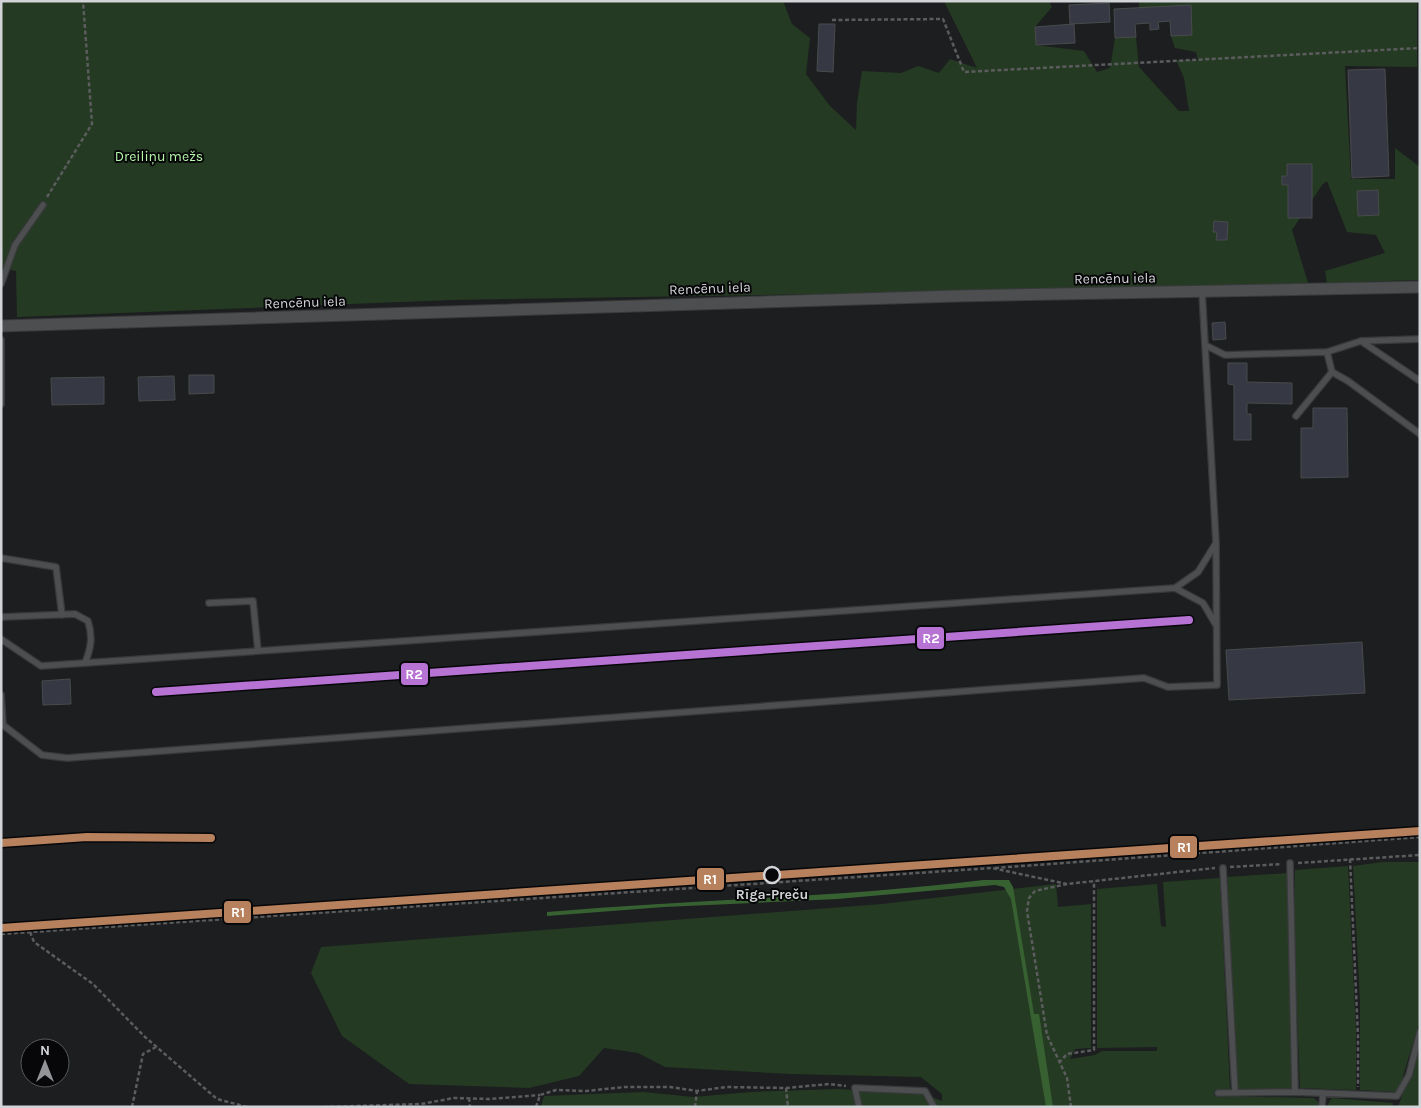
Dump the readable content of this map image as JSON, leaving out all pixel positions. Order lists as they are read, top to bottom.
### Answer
{
  "streets": {
    "street": ["Rencēnu iela"]
  },
  "parks": ["Dreiliņu mežs"],
  "places": ["Rīga-Preču"],
  "lines": ["transit line R2", "transit line R1"],
  "north": "top"
}
